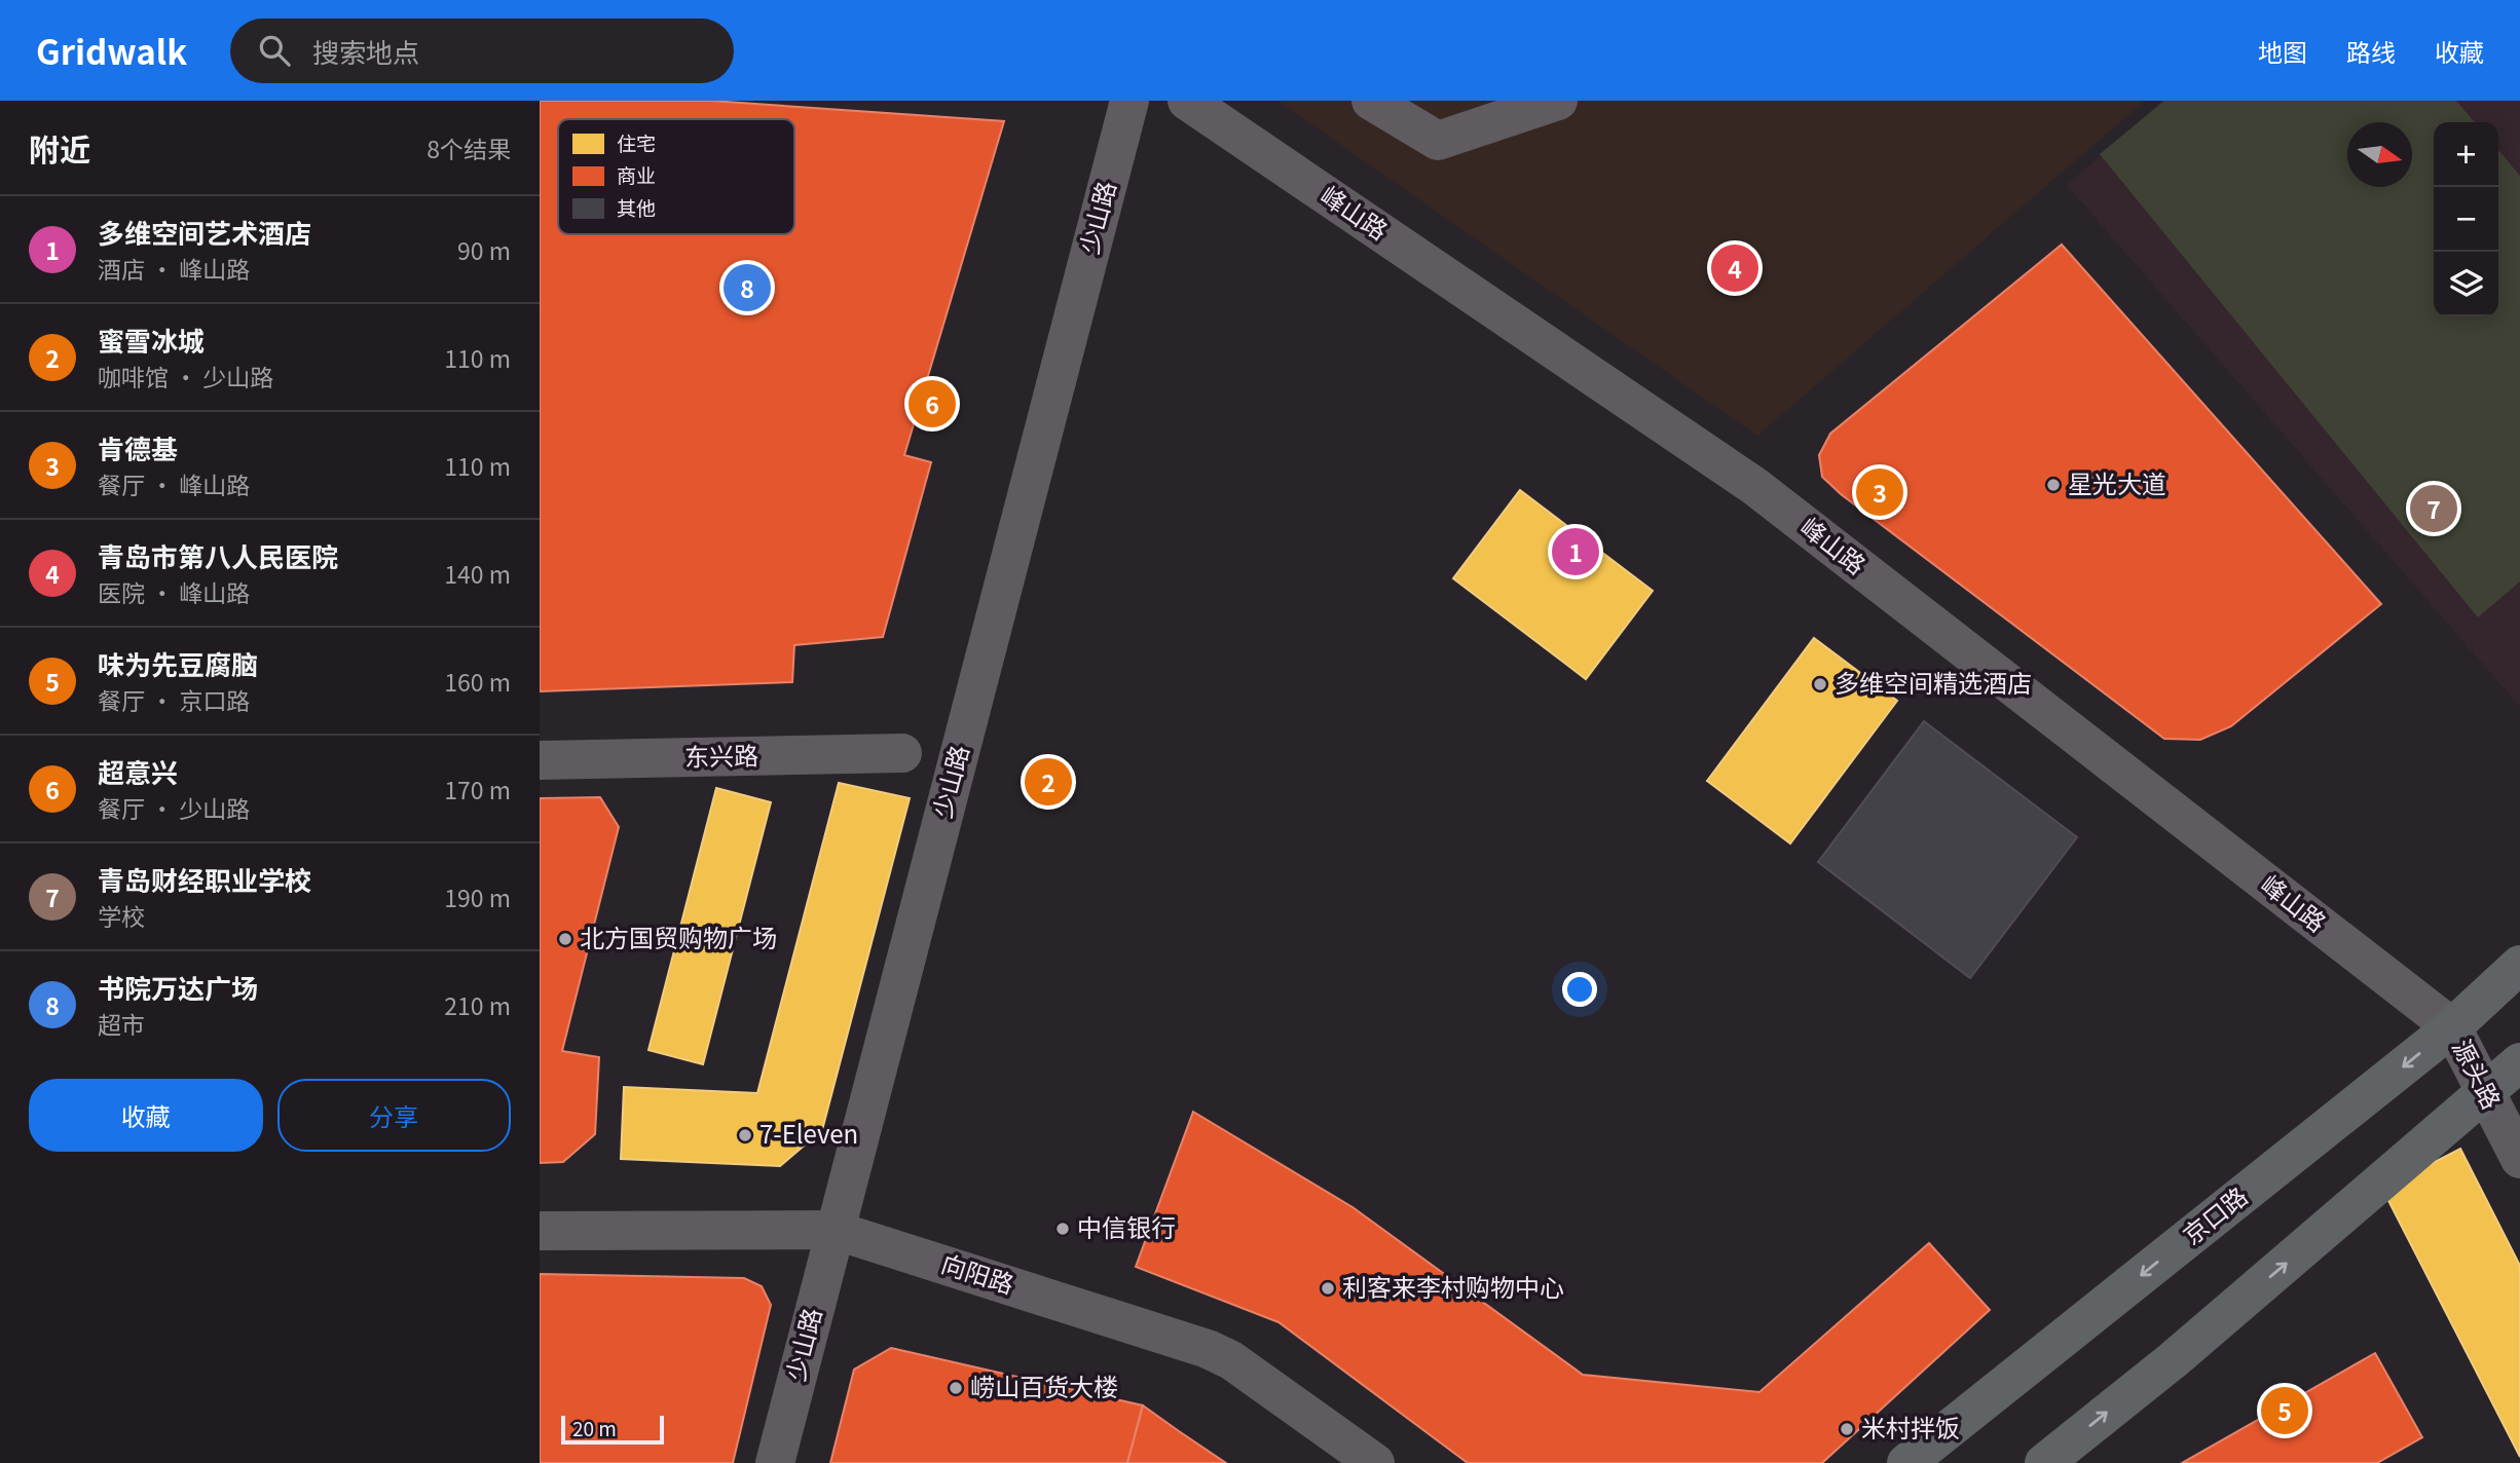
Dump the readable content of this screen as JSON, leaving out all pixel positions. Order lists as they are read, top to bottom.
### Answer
{
  "streets": {
    "main road": ["京口路"],
    "street": [
      "峰山路",
      "少山路",
      "东兴路",
      "源头路",
      "向阳路"
    ]
  },
  "crossings": [
    ["峰山路", "源头路"],
    ["峰山路", "京口路"],
    ["少山路", "向阳路"],
    ["源头路", "京口路"]
  ],
  "places": [
    "星光大道",
    "多维空间精选酒店",
    "北方国贸购物广场",
    "7-Eleven",
    "中信银行",
    "利客来李村购物中心",
    "崂山百货大楼",
    "米村拌饭"
  ],
  "legend": ["住宅", "商业", "其他"],
  "scale_bar": "20 m",
  "north": "right",
  "page": {
    "header": "Gridwalk",
    "search": "搜索地点",
    "nav": ["地图", "路线", "收藏"],
    "heading": ["附近", "8个结果"],
    "map_buttons": ["+", "−"],
    "list": [
      {
        "mark": "1",
        "name": "多维空间艺术酒店",
        "note": "酒店 · 峰山路",
        "value": "90 m"
      },
      {
        "mark": "2",
        "name": "蜜雪冰城",
        "note": "咖啡馆 · 少山路",
        "value": "110 m"
      },
      {
        "mark": "3",
        "name": "肯德基",
        "note": "餐厅 · 峰山路",
        "value": "110 m"
      },
      {
        "mark": "4",
        "name": "青岛市第八人民医院",
        "note": "医院 · 峰山路",
        "value": "140 m"
      },
      {
        "mark": "5",
        "name": "味为先豆腐脑",
        "note": "餐厅 · 京口路",
        "value": "160 m"
      },
      {
        "mark": "6",
        "name": "超意兴",
        "note": "餐厅 · 少山路",
        "value": "170 m"
      },
      {
        "mark": "7",
        "name": "青岛财经职业学校",
        "note": "学校",
        "value": "190 m"
      },
      {
        "mark": "8",
        "name": "书院万达广场",
        "note": "超市",
        "value": "210 m"
      }
    ],
    "pins": [
      "4",
      "8",
      "6",
      "3",
      "7",
      "1",
      "2",
      "5"
    ],
    "buttons": ["收藏", "分享"],
    "scale": "20 m"
  }
}
